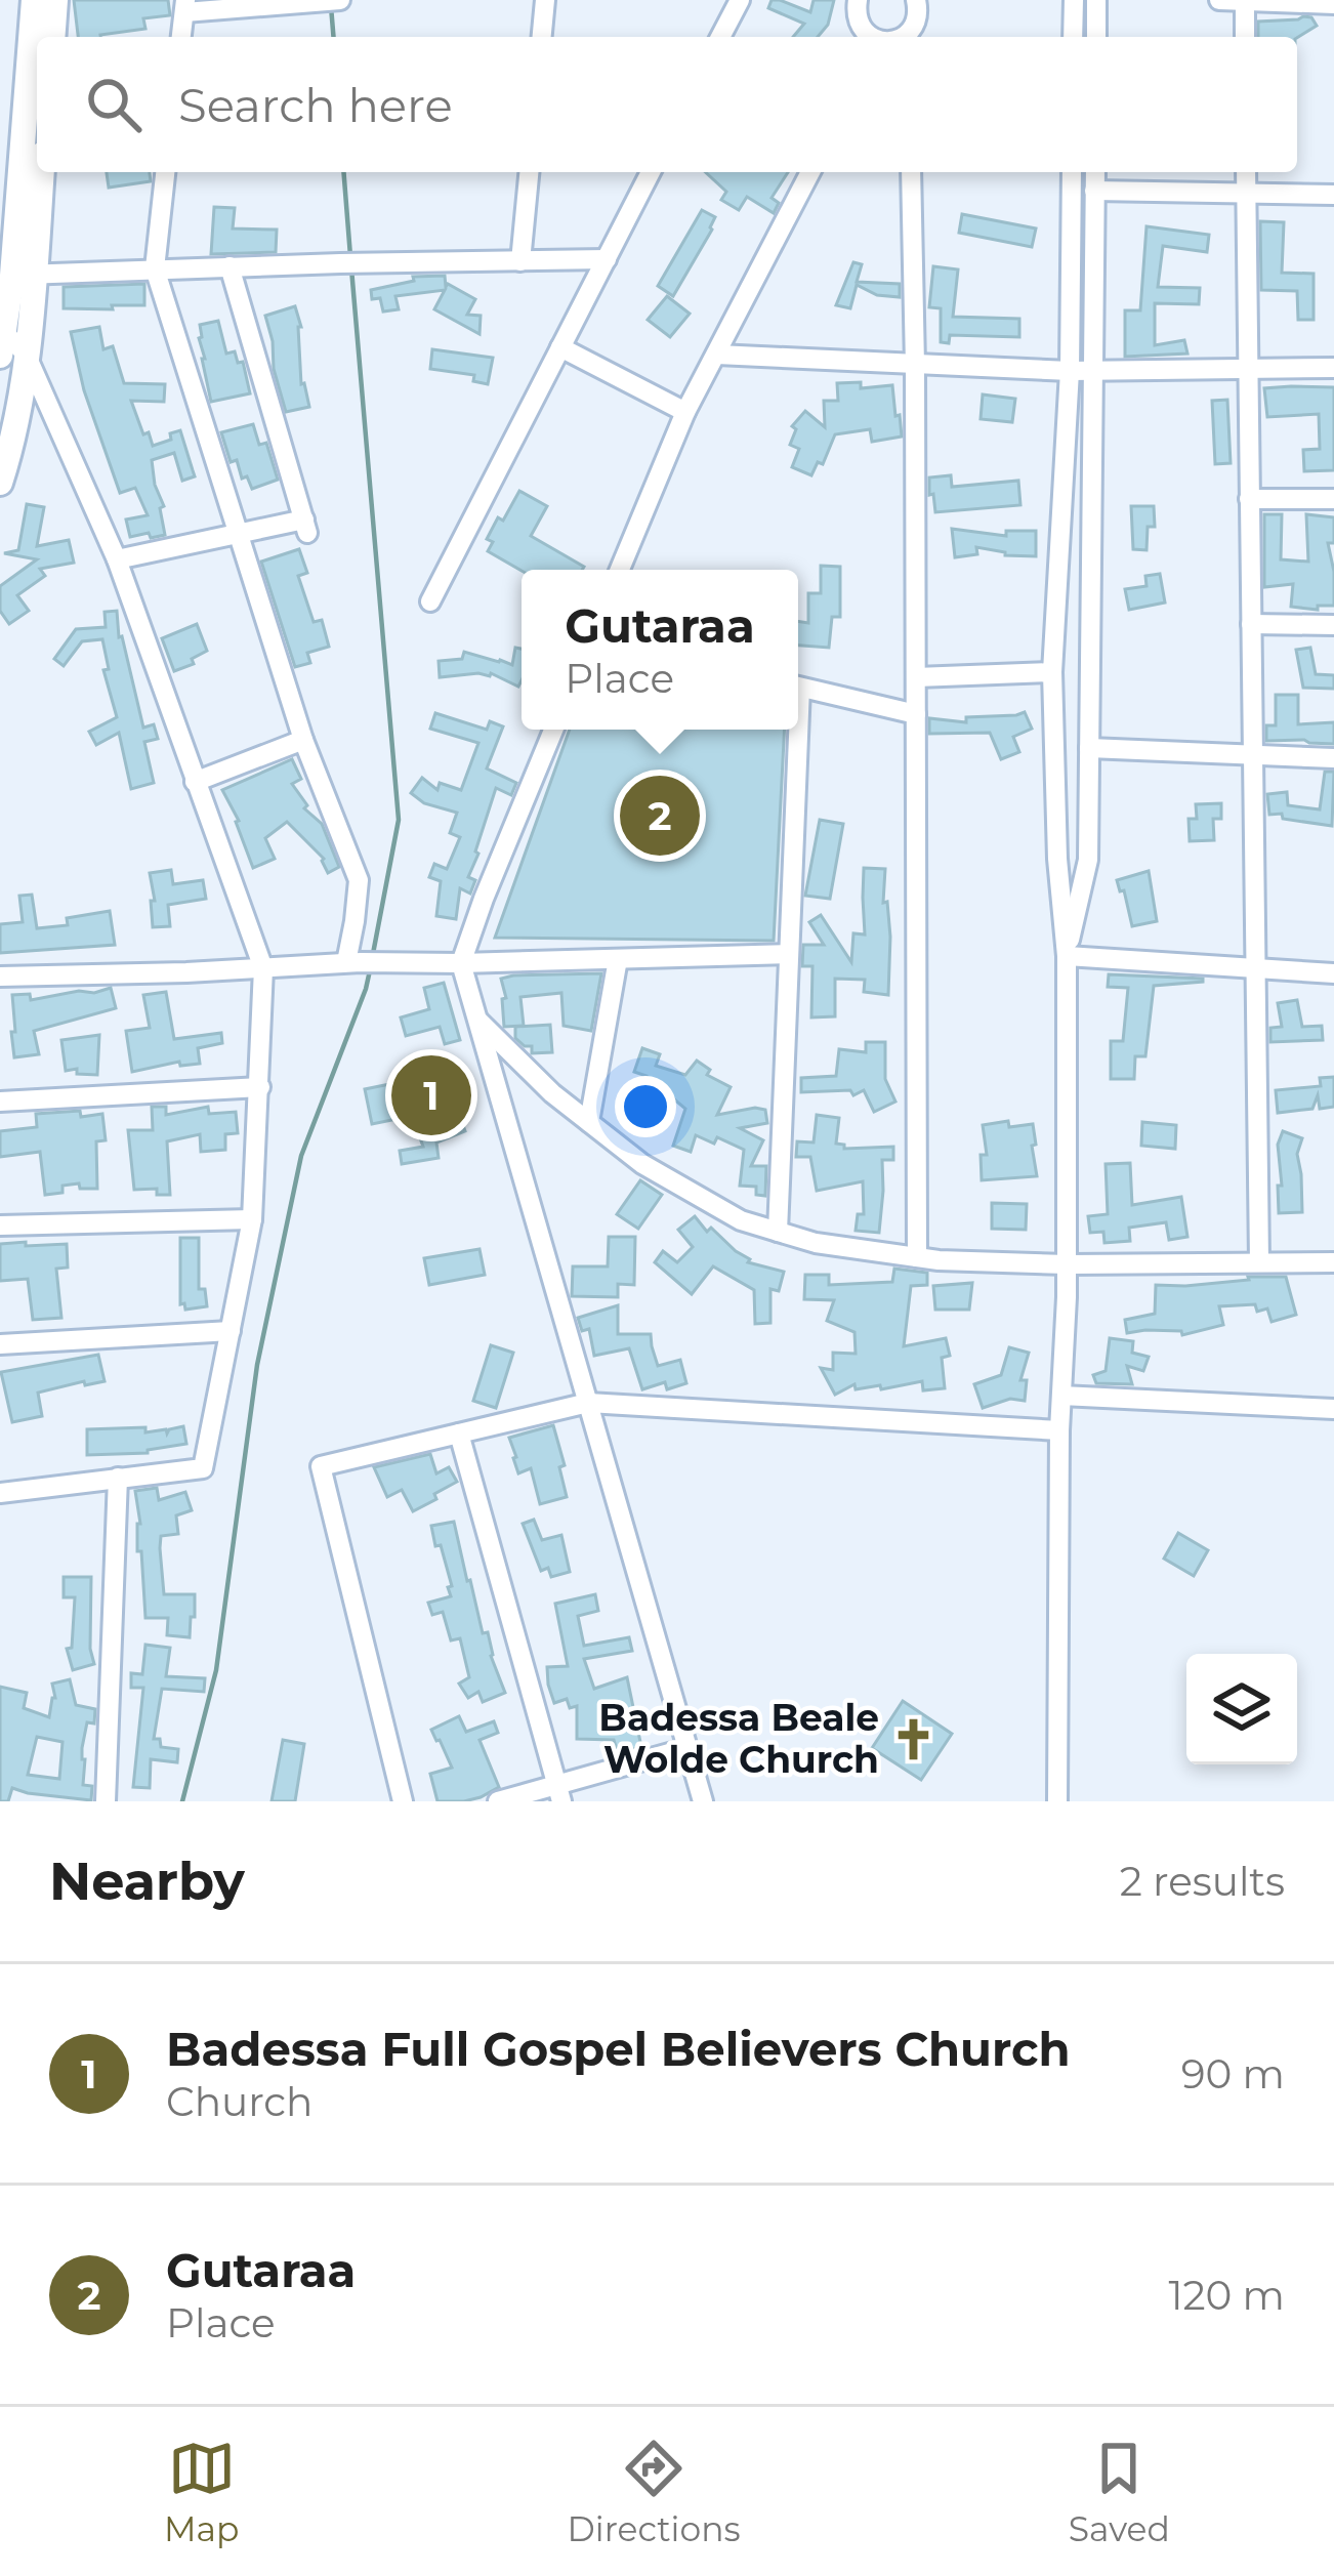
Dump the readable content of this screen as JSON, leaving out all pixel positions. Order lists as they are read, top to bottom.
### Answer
{
  "places": {
    "church": ["Badessa Beale Wolde Church"]
  },
  "page": {
    "search": "Search here",
    "popup": ["Gutaraa", "Place"],
    "pins": ["2", "1"],
    "heading": ["Nearby", "2 results"],
    "list": [
      {
        "mark": "1",
        "name": "Badessa Full Gospel Believers Church",
        "note": "Church",
        "value": "90 m"
      },
      {
        "mark": "2",
        "name": "Gutaraa",
        "note": "Place",
        "value": "120 m"
      }
    ],
    "nav": ["Map", "Directions", "Saved"]
  }
}
